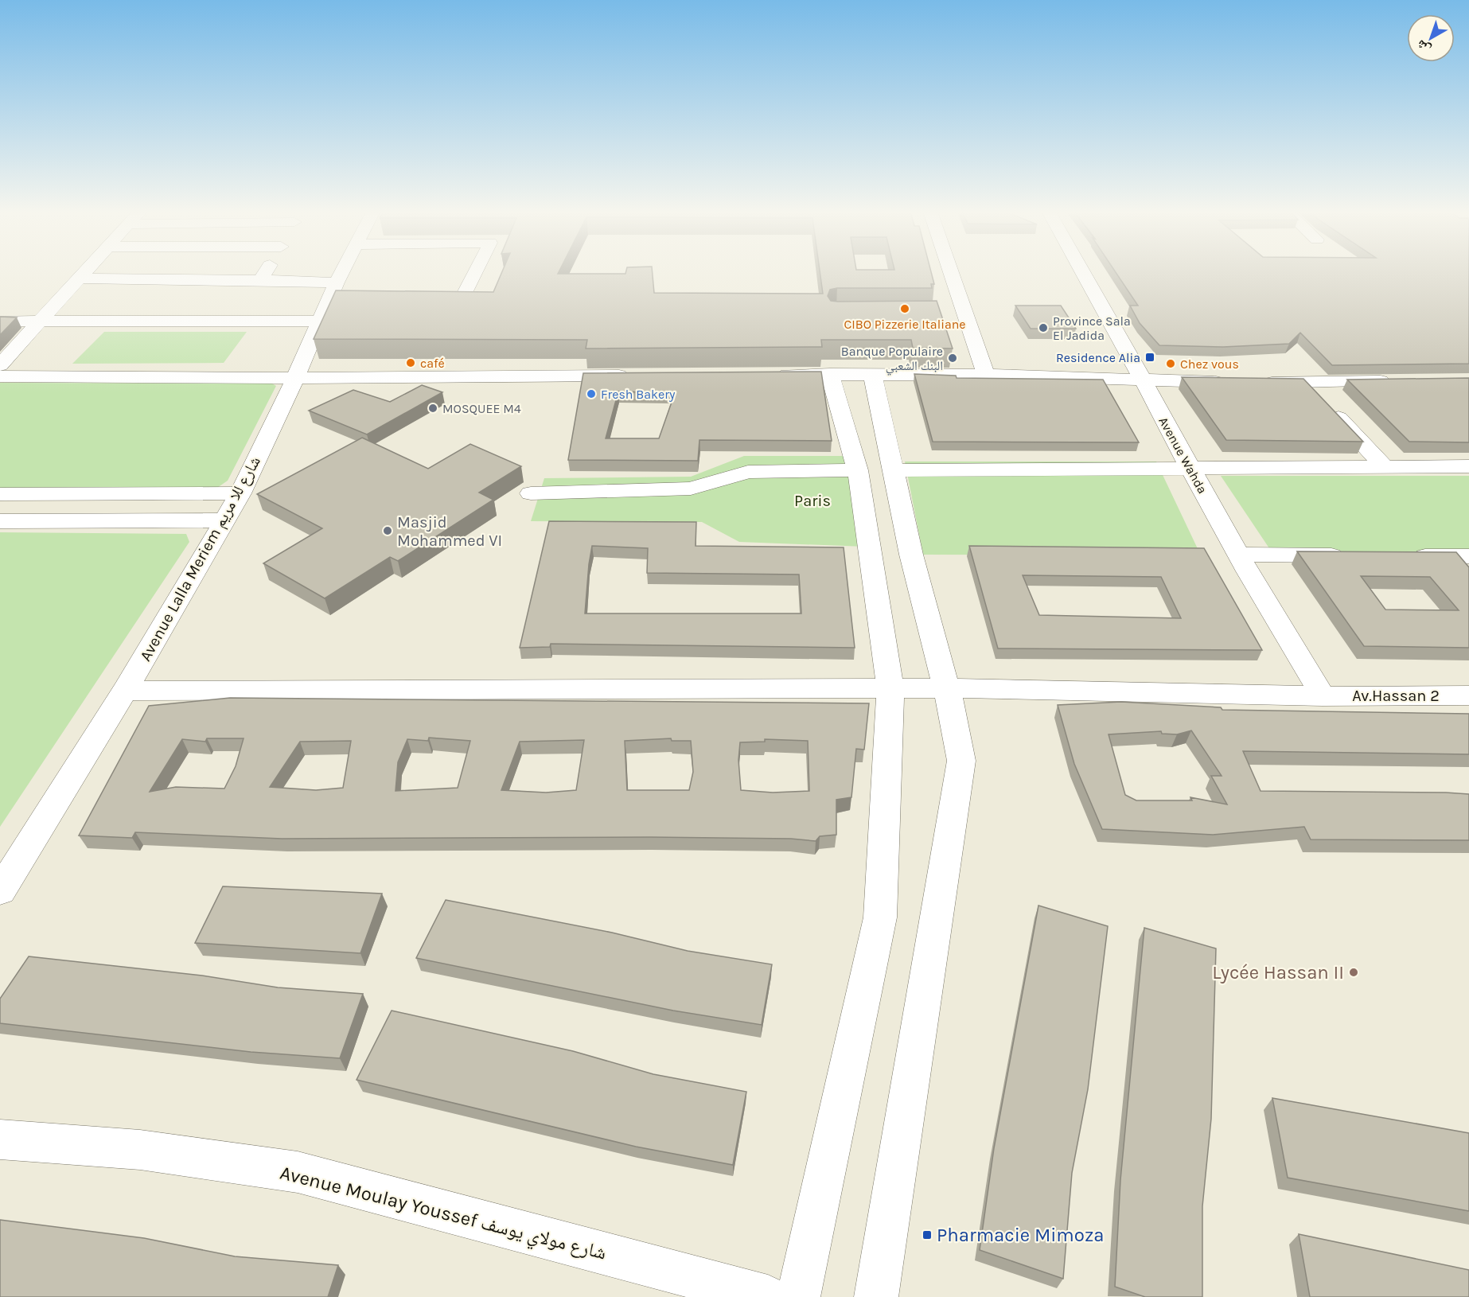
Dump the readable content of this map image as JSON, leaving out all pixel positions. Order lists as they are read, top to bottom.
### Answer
{
  "streets": {
    "street": [
      "Avenue Wahda",
      "Avenue Lalla Meriem شارع للا مريم",
      "Av.Hassan 2",
      "Avenue Moulay Youssef شارع مولاي يوسف"
    ]
  },
  "crossings": [
    ["Avenue Wahda", "Av.Hassan 2"],
    ["Avenue Lalla Meriem شارع للا مريم", "Av.Hassan 2"]
  ],
  "parks": ["Paris"],
  "places": {
    "other": [
      "CIBO Pizzerie Italiane",
      "Province Sala El Jadida",
      "Banque Populaire البنك الشعبي",
      "café",
      "Chez vous",
      "Fresh Bakery",
      "MOSQUEE M4",
      "Masjid Mohammed VI",
      "Lycée Hassan II"
    ],
    "transit": ["Residence Alia", "Pharmacie Mimoza"]
  },
  "north": "bottom left"
}
